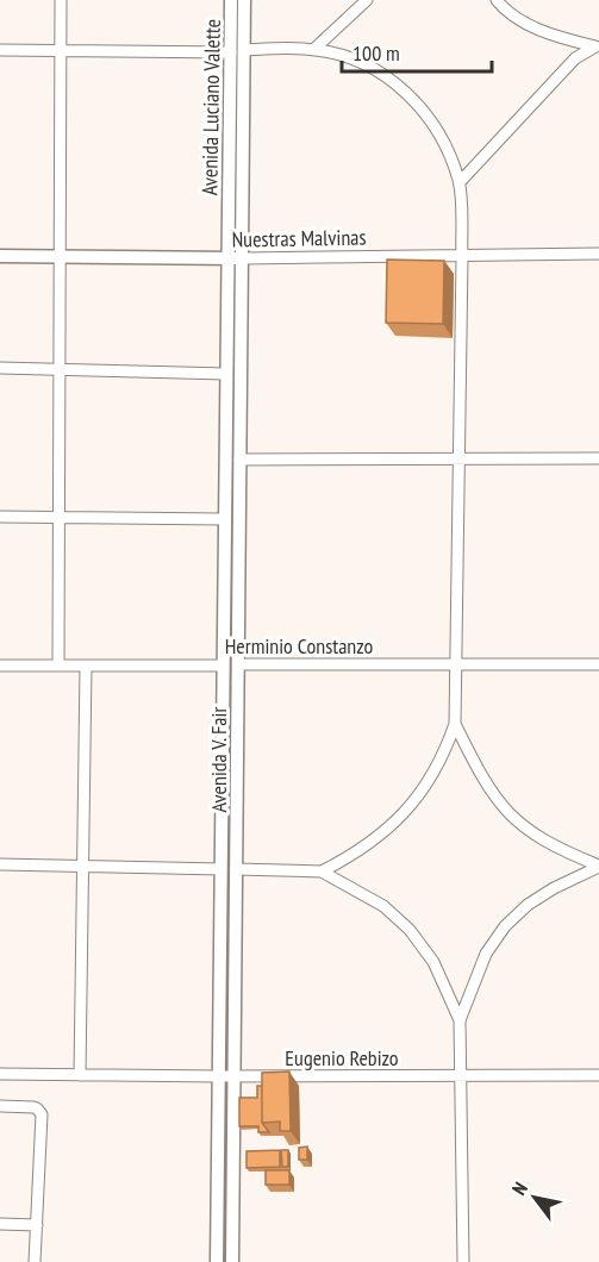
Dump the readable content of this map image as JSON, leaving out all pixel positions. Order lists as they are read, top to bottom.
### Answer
{
  "streets": {
    "main road": [
      "Avenida Luciano Valette",
      "Nuestras Malvinas",
      "Herminio Constanzo",
      "Avenida V. Fair"
    ],
    "street": ["Eugenio Rebizo"]
  },
  "crossings": [
    ["Avenida Luciano Valette", "Nuestras Malvinas"],
    ["Avenida Luciano Valette", "Avenida V. Fair"],
    ["Nuestras Malvinas", "Avenida V. Fair"],
    ["Herminio Constanzo", "Avenida V. Fair"],
    ["Avenida V. Fair", "Eugenio Rebizo"]
  ],
  "scale_bar": "100 m",
  "north": "top left"
}
